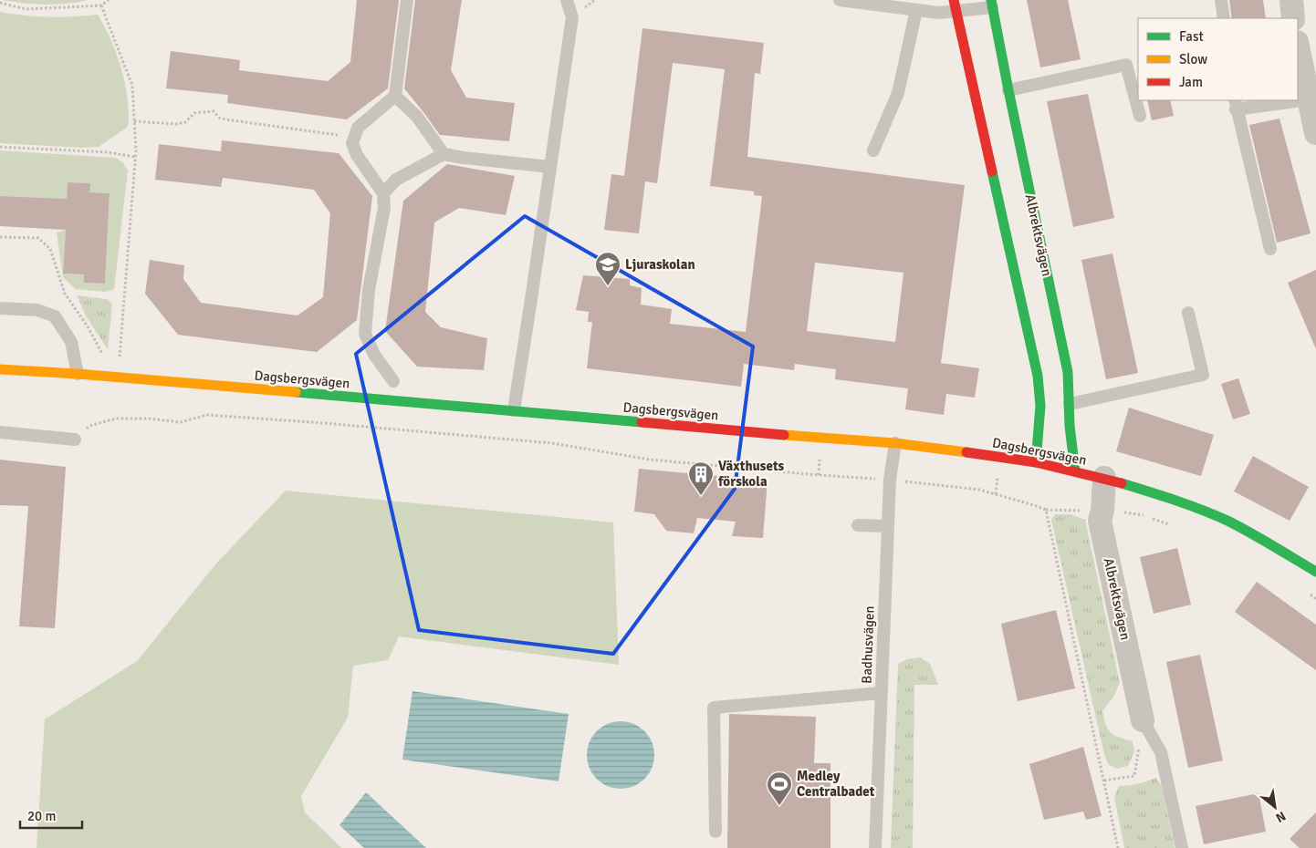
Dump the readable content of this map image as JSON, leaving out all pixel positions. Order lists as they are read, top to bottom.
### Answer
{
  "streets": {
    "street": ["Albrektsvägen", "Dagsbergsvägen"],
    "lane": ["Badhusvägen"]
  },
  "crossings": [
    ["Albrektsvägen", "Dagsbergsvägen"],
    ["Dagsbergsvägen", "Badhusvägen"]
  ],
  "places": {
    "school or university": ["Ljuraskolan"],
    "building": ["Växthusets förskola"],
    "sports": ["Medley Centralbadet"]
  },
  "legend": ["Fast", "Slow", "Jam"],
  "scale_bar": "20 m",
  "north": "bottom right"
}
